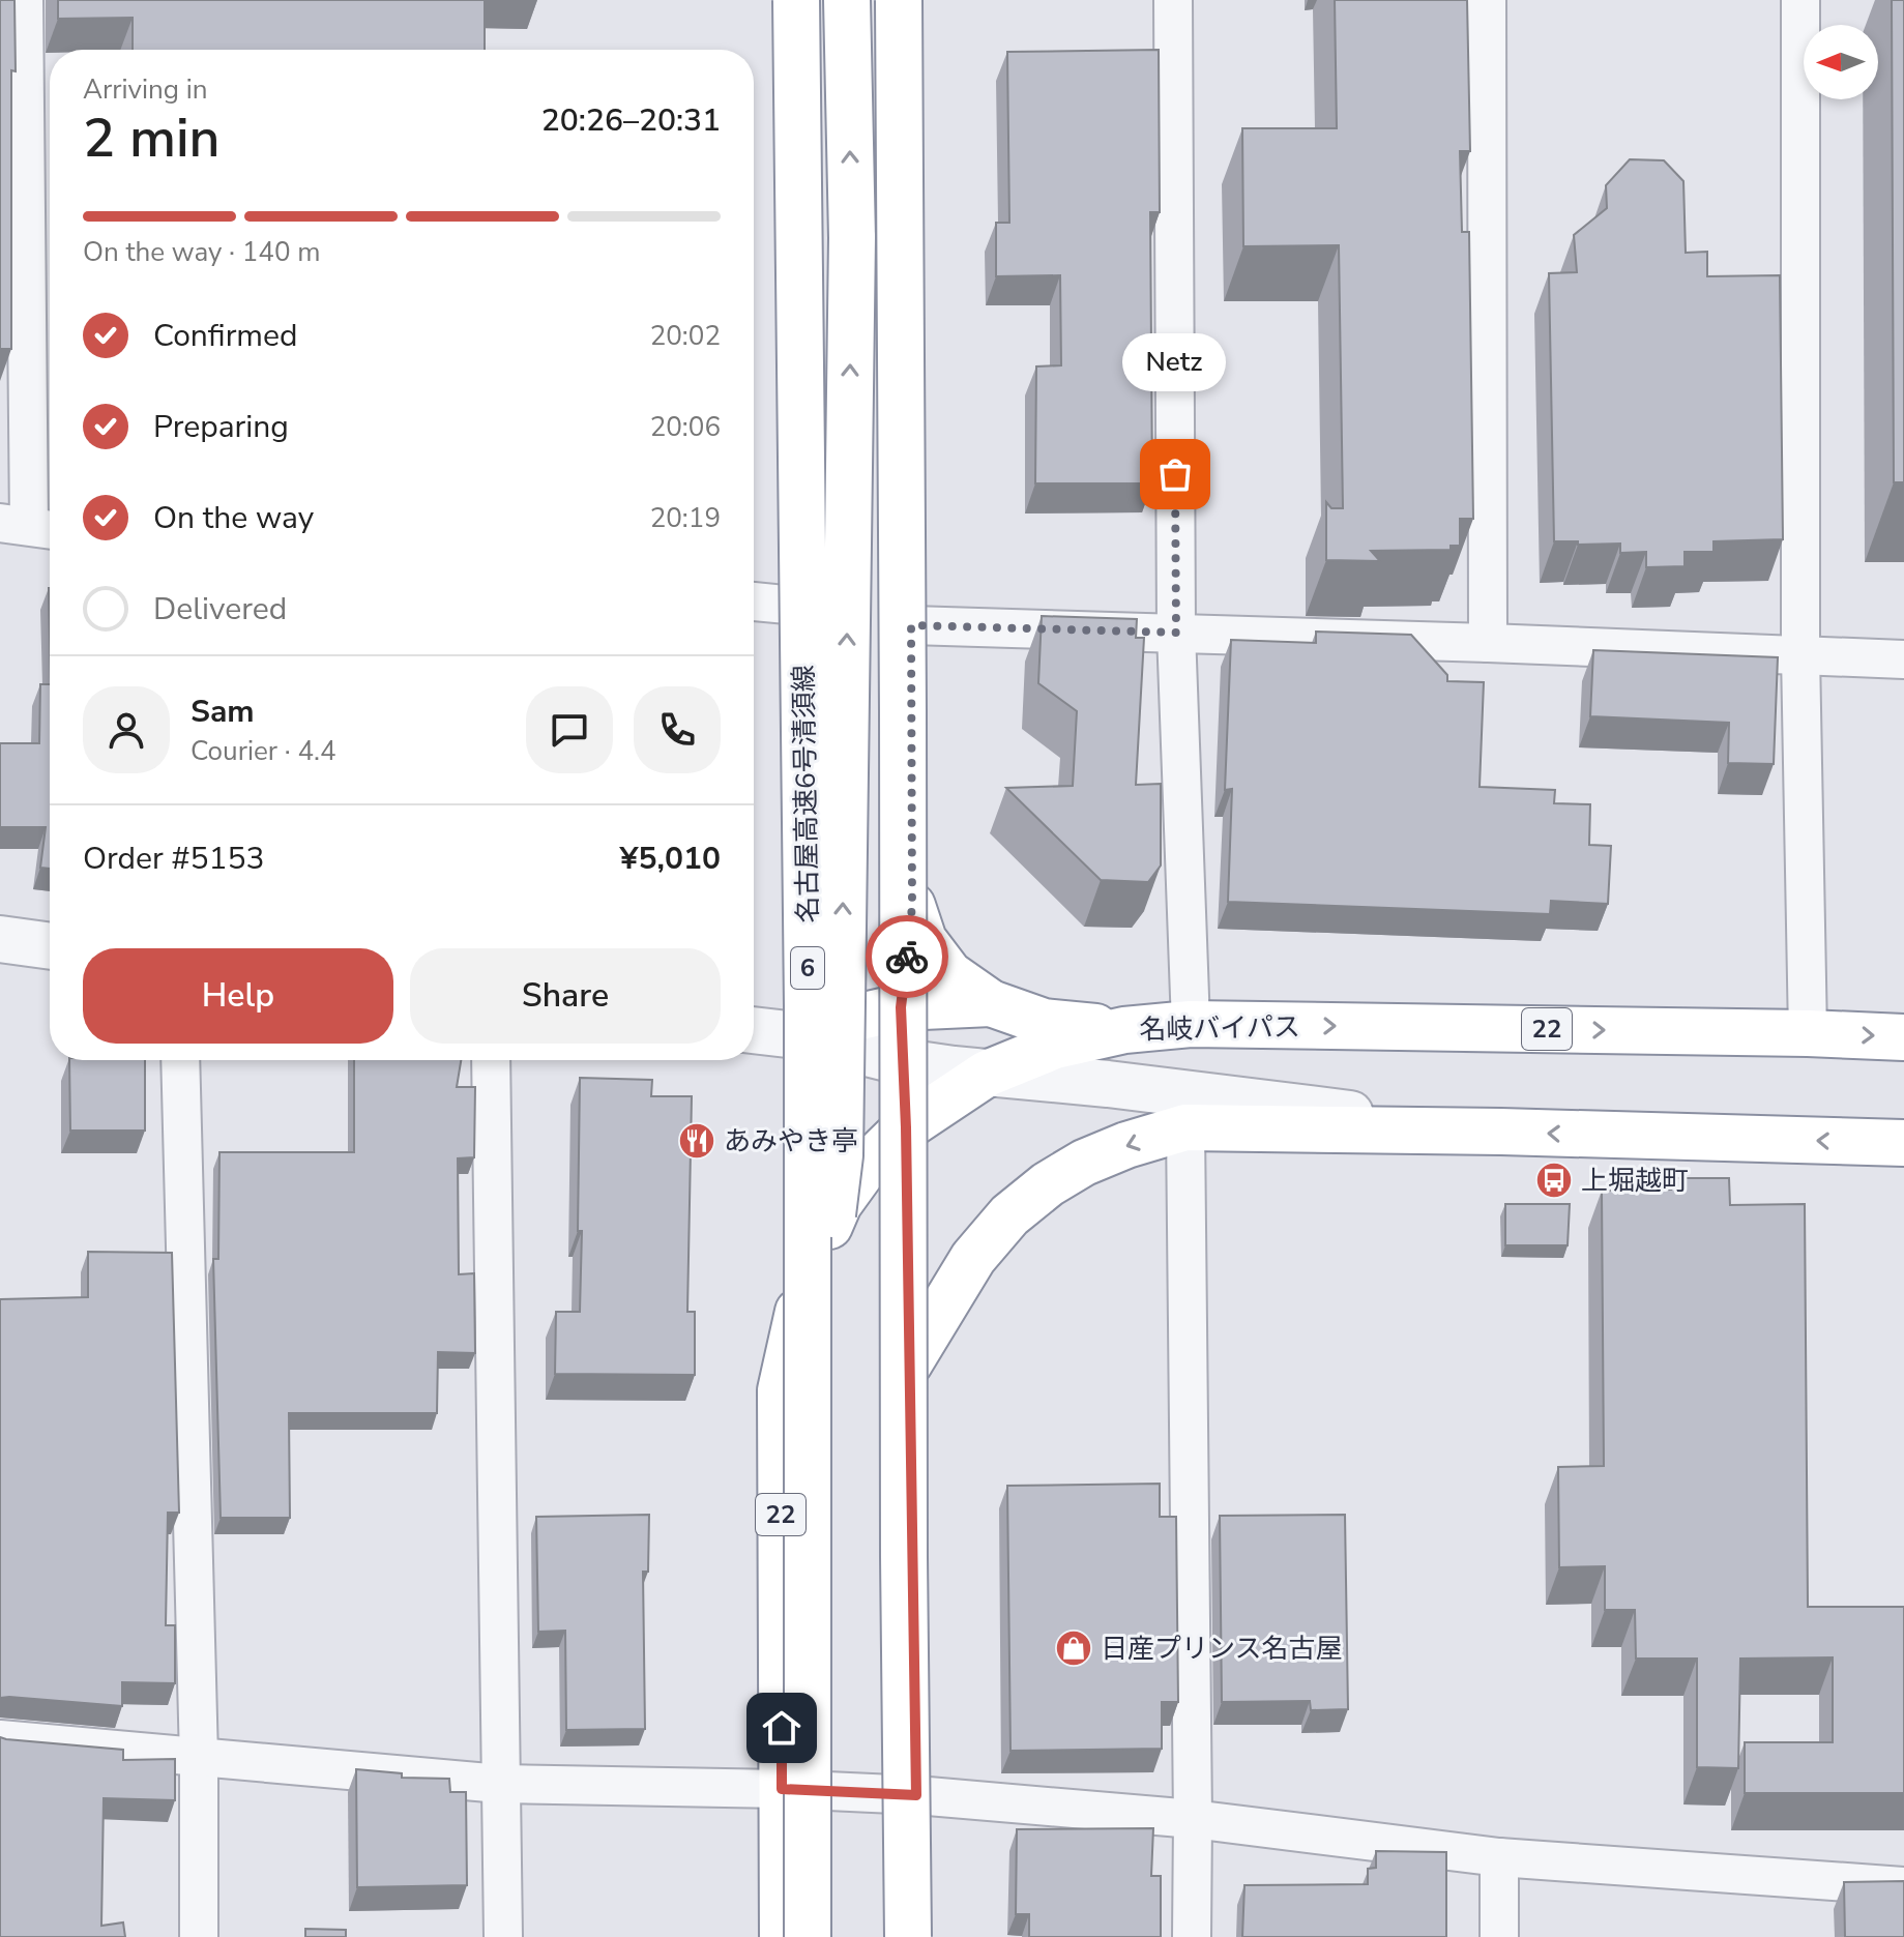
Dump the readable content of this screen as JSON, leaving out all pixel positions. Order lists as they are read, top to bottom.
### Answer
{
  "streets": {
    "highway": [
      "名古屋高速6号清須線",
      "6",
      "名岐バイパス",
      "22"
    ]
  },
  "crossings": [
    ["名古屋高速6号清須線", "名岐バイパス"]
  ],
  "places": {
    "other": ["Netz"],
    "restaurant": ["あみやき亭"],
    "bus stop": ["上堀越町"],
    "shop": ["日産プリンス名古屋"]
  },
  "north": "left",
  "page": {
    "heading": ["2 min", "Arriving in", "20:26–20:31"],
    "panel": [
      "Sam",
      "Courier · 4.4",
      "Order #5153",
      "¥5,010"
    ],
    "bar": "On the way · 140 m",
    "list": [
      ["Confirmed", "20:02"],
      ["Preparing", "20:06"],
      ["On the way", "20:19"],
      "Delivered"
    ],
    "bubble": "Netz",
    "buttons": ["Help", "Share"]
  }
}
